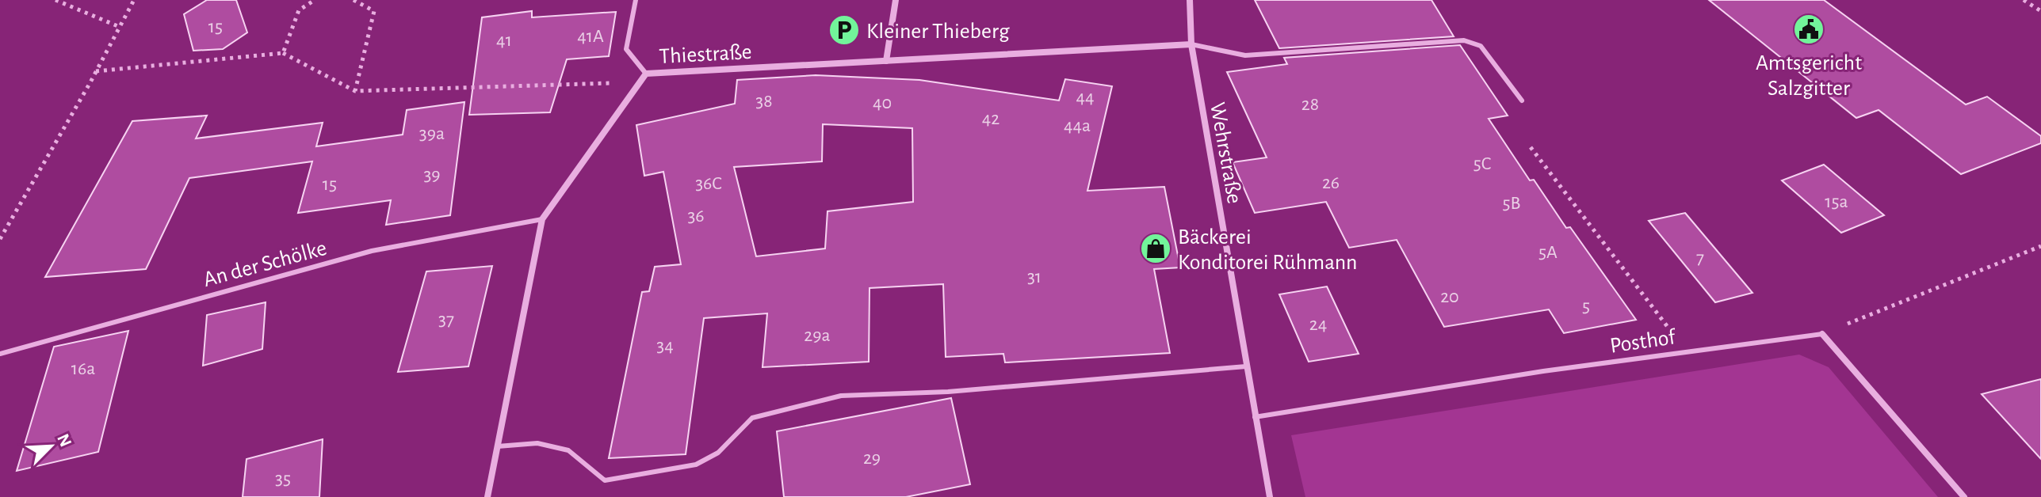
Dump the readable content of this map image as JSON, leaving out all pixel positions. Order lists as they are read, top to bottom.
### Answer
{
  "streets": {
    "street": ["Thiestraße", "Wehrstraße"],
    "lane": ["An der Schölke", "Posthof"]
  },
  "crossings": [
    ["Thiestraße", "Wehrstraße"],
    ["Thiestraße", "An der Schölke"],
    ["Wehrstraße", "Posthof"]
  ],
  "places": {
    "public building": ["Amtsgericht Salzgitter"],
    "parking": ["Kleiner Thieberg"],
    "shop": ["Bäckerei Konditorei Rühmann"]
  },
  "house_numbers": [
    "15",
    "41A",
    "41",
    "44",
    "38",
    "40",
    "28",
    "42",
    "44a",
    "39a",
    "5C",
    "39",
    "26",
    "36C",
    "15",
    "15a",
    "5B",
    "36",
    "5A",
    "7",
    "31",
    "20",
    "5",
    "37",
    "24",
    "29a",
    "34",
    "16a",
    "29",
    "35"
  ],
  "north": "top right"
}
